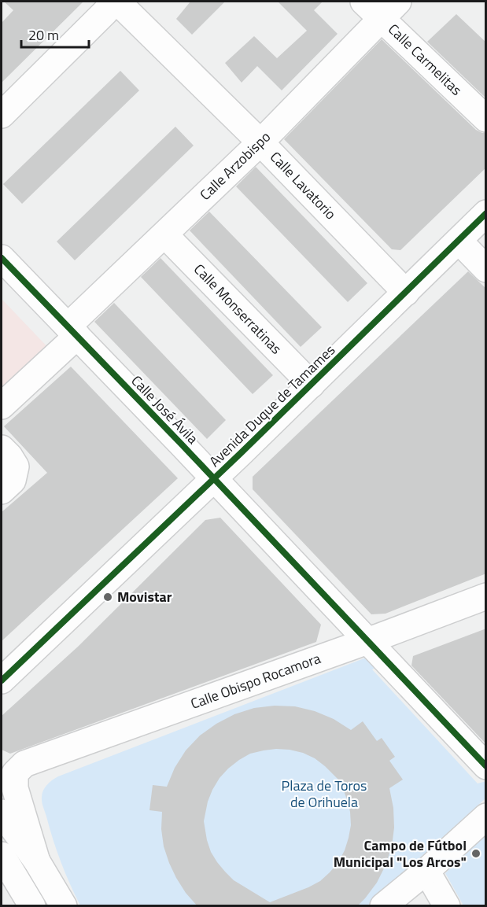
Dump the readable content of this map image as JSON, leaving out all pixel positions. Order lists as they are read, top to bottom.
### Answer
{
  "streets": {
    "street": [
      "Calle Carmelitas",
      "Calle Arzobispo",
      "Calle Lavatorio",
      "Calle Monserratinas",
      "Avenida Duque de Tamames",
      "Calle José Ávila",
      "Calle Obispo Rocamora"
    ]
  },
  "crossings": [
    ["Calle Carmelitas", "Calle Arzobispo"],
    ["Calle Arzobispo", "Calle Lavatorio"],
    ["Calle Arzobispo", "Calle Monserratinas"],
    ["Calle Arzobispo", "Calle José Ávila"],
    ["Calle Lavatorio", "Avenida Duque de Tamames"],
    ["Calle Monserratinas", "Avenida Duque de Tamames"],
    ["Avenida Duque de Tamames", "Calle José Ávila"],
    ["Calle José Ávila", "Calle Obispo Rocamora"]
  ],
  "parks": ["Plaza de Toros de Orihuela"],
  "places": ["Movistar", "Campo de Fútbol Municipal \"Los Arcos\""],
  "scale_bar": "20 m"
}
